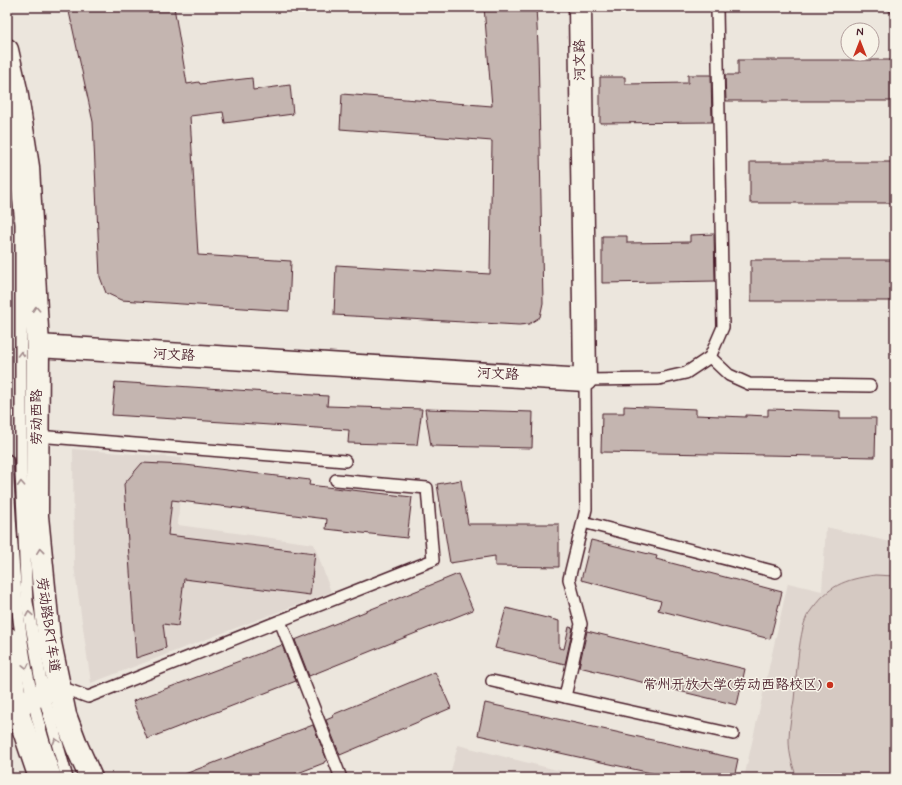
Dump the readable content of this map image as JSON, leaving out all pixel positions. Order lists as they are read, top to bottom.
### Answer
{
  "streets": {
    "street": ["河文路", "劳动西路"],
    "lane": ["劳动路BRT车道"]
  },
  "crossings": [
    ["河文路", "劳动西路"],
    ["劳动西路", "劳动路BRT车道"]
  ],
  "one_way": ["劳动西路"],
  "places": ["常州开放大学(劳动西路校区)"],
  "north": "top"
}
